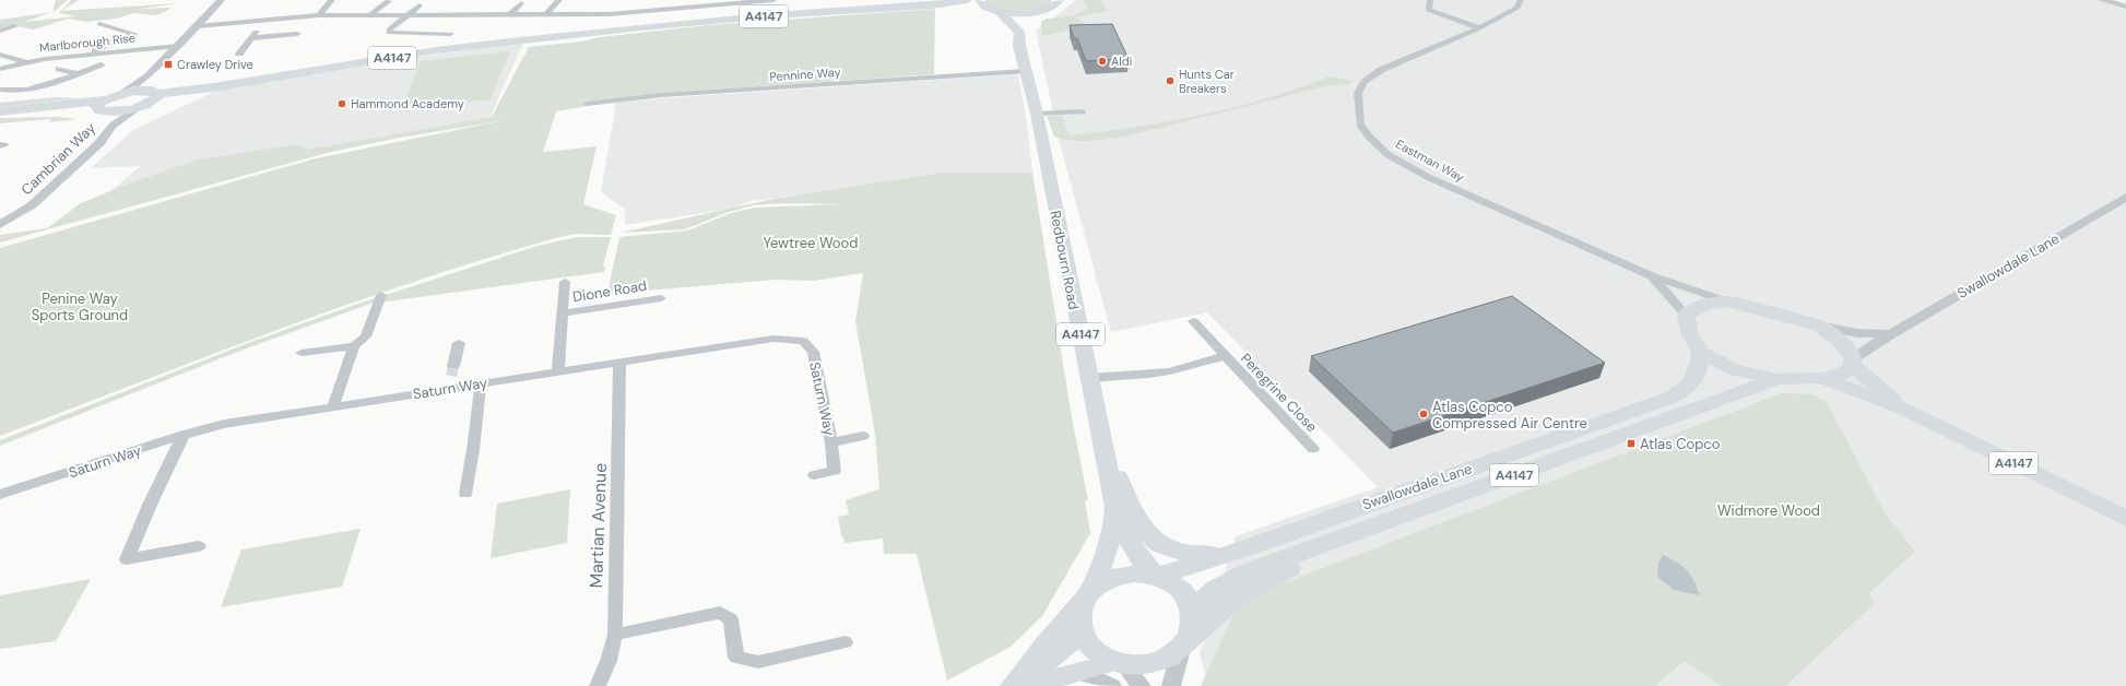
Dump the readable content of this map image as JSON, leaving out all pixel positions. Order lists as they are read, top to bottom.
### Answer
{
  "streets": {
    "main road": ["A4147", "Redbourn Road", "Swallowdale Lane"],
    "street": [
      "Marlborough Rise",
      "Pennine Way",
      "Cambrian Way",
      "Eastman Way",
      "Dione Road",
      "Saturn Way",
      "Peregrine Close",
      "Martian Avenue"
    ]
  },
  "crossings": [
    ["A4147", "Cambrian Way"],
    ["A4147", "Swallowdale Lane"],
    ["Pennine Way", "Redbourn Road"],
    ["Redbourn Road", "Swallowdale Lane"],
    ["Redbourn Road", "Peregrine Close"],
    ["Dione Road", "Saturn Way"],
    ["Saturn Way", "Martian Avenue"]
  ],
  "parks": ["Yewtree Wood", "Penine Way Sports Ground", "Widmore Wood"],
  "places": {
    "other": [
      "Aldi",
      "Hunts Car Breakers",
      "Hammond Academy",
      "Atlas Copco Compressed Air Centre"
    ],
    "transit": ["Crawley Drive", "Atlas Copco"]
  }
}
